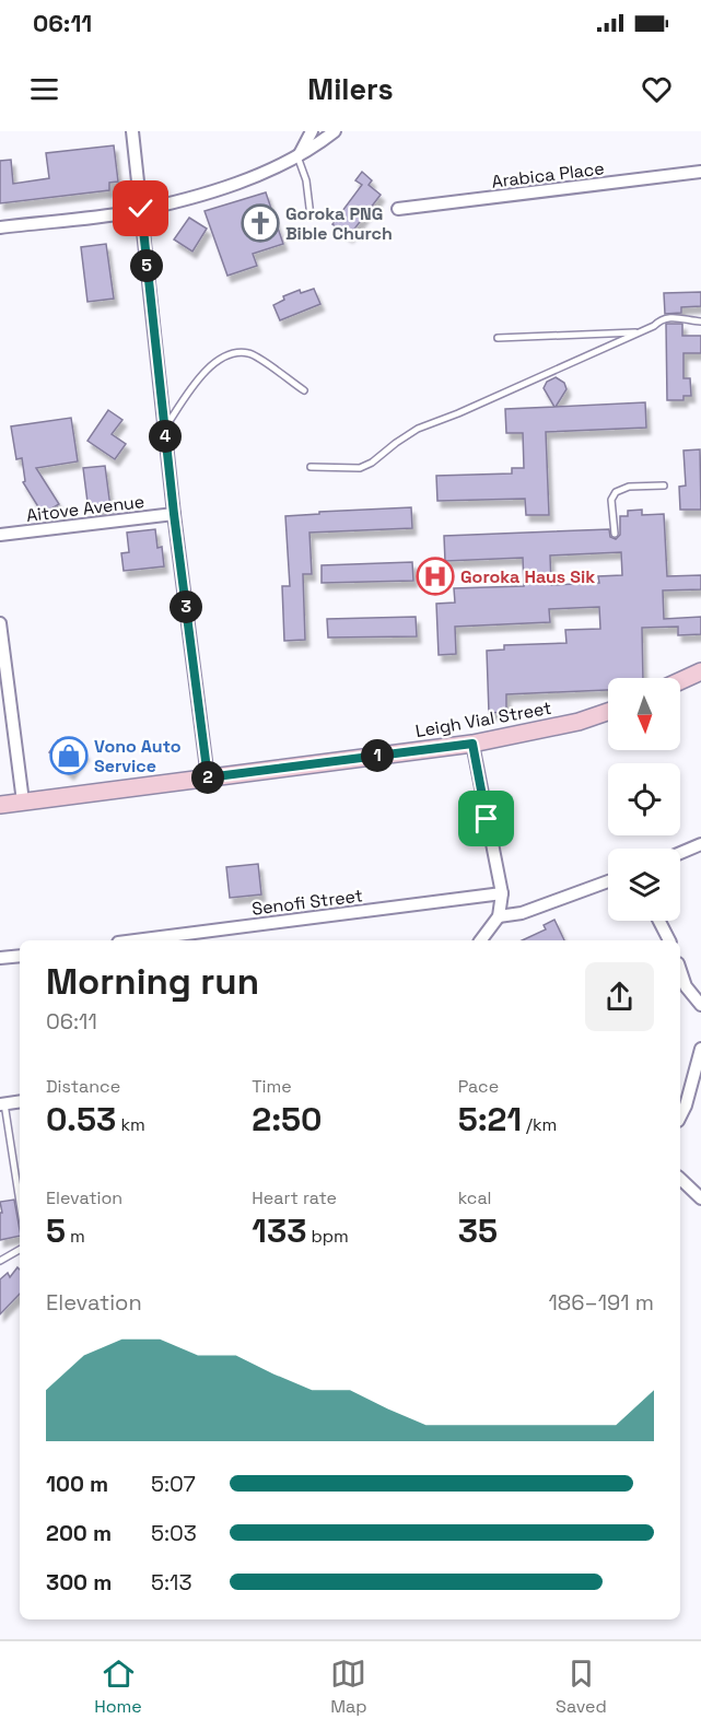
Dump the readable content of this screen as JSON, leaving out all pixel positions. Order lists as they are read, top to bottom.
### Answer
{
  "streets": {
    "street": [
      "Arabica Place",
      "Aitove Avenue",
      "Leigh Vial Street",
      "Senofi Street"
    ]
  },
  "places": {
    "church": ["Goroka PNG Bible Church"],
    "hospital": ["Goroka Haus Sik"],
    "shop": ["Vono Auto Service"]
  },
  "north": "bottom",
  "page": {
    "status": "06:11",
    "header": "Milers",
    "pins": [
      "5",
      "4",
      "3",
      "1",
      "2"
    ],
    "heading": ["Morning run", "06:11"],
    "stats": [
      ["Distance", "0.53 km"],
      ["Time", "2:50"],
      ["Pace", "5:21 /km"],
      ["Elevation", "5 m"],
      ["Heart rate", "133 bpm"],
      ["kcal", "35"]
    ],
    "chart": ["Elevation", "186–191 m"],
    "list": [
      {
        "name": "100 m",
        "note": "5:07"
      },
      {
        "name": "200 m",
        "note": "5:03"
      },
      {
        "name": "300 m",
        "note": "5:13"
      }
    ],
    "tabs": ["Home", "Map", "Saved"]
  }
}
